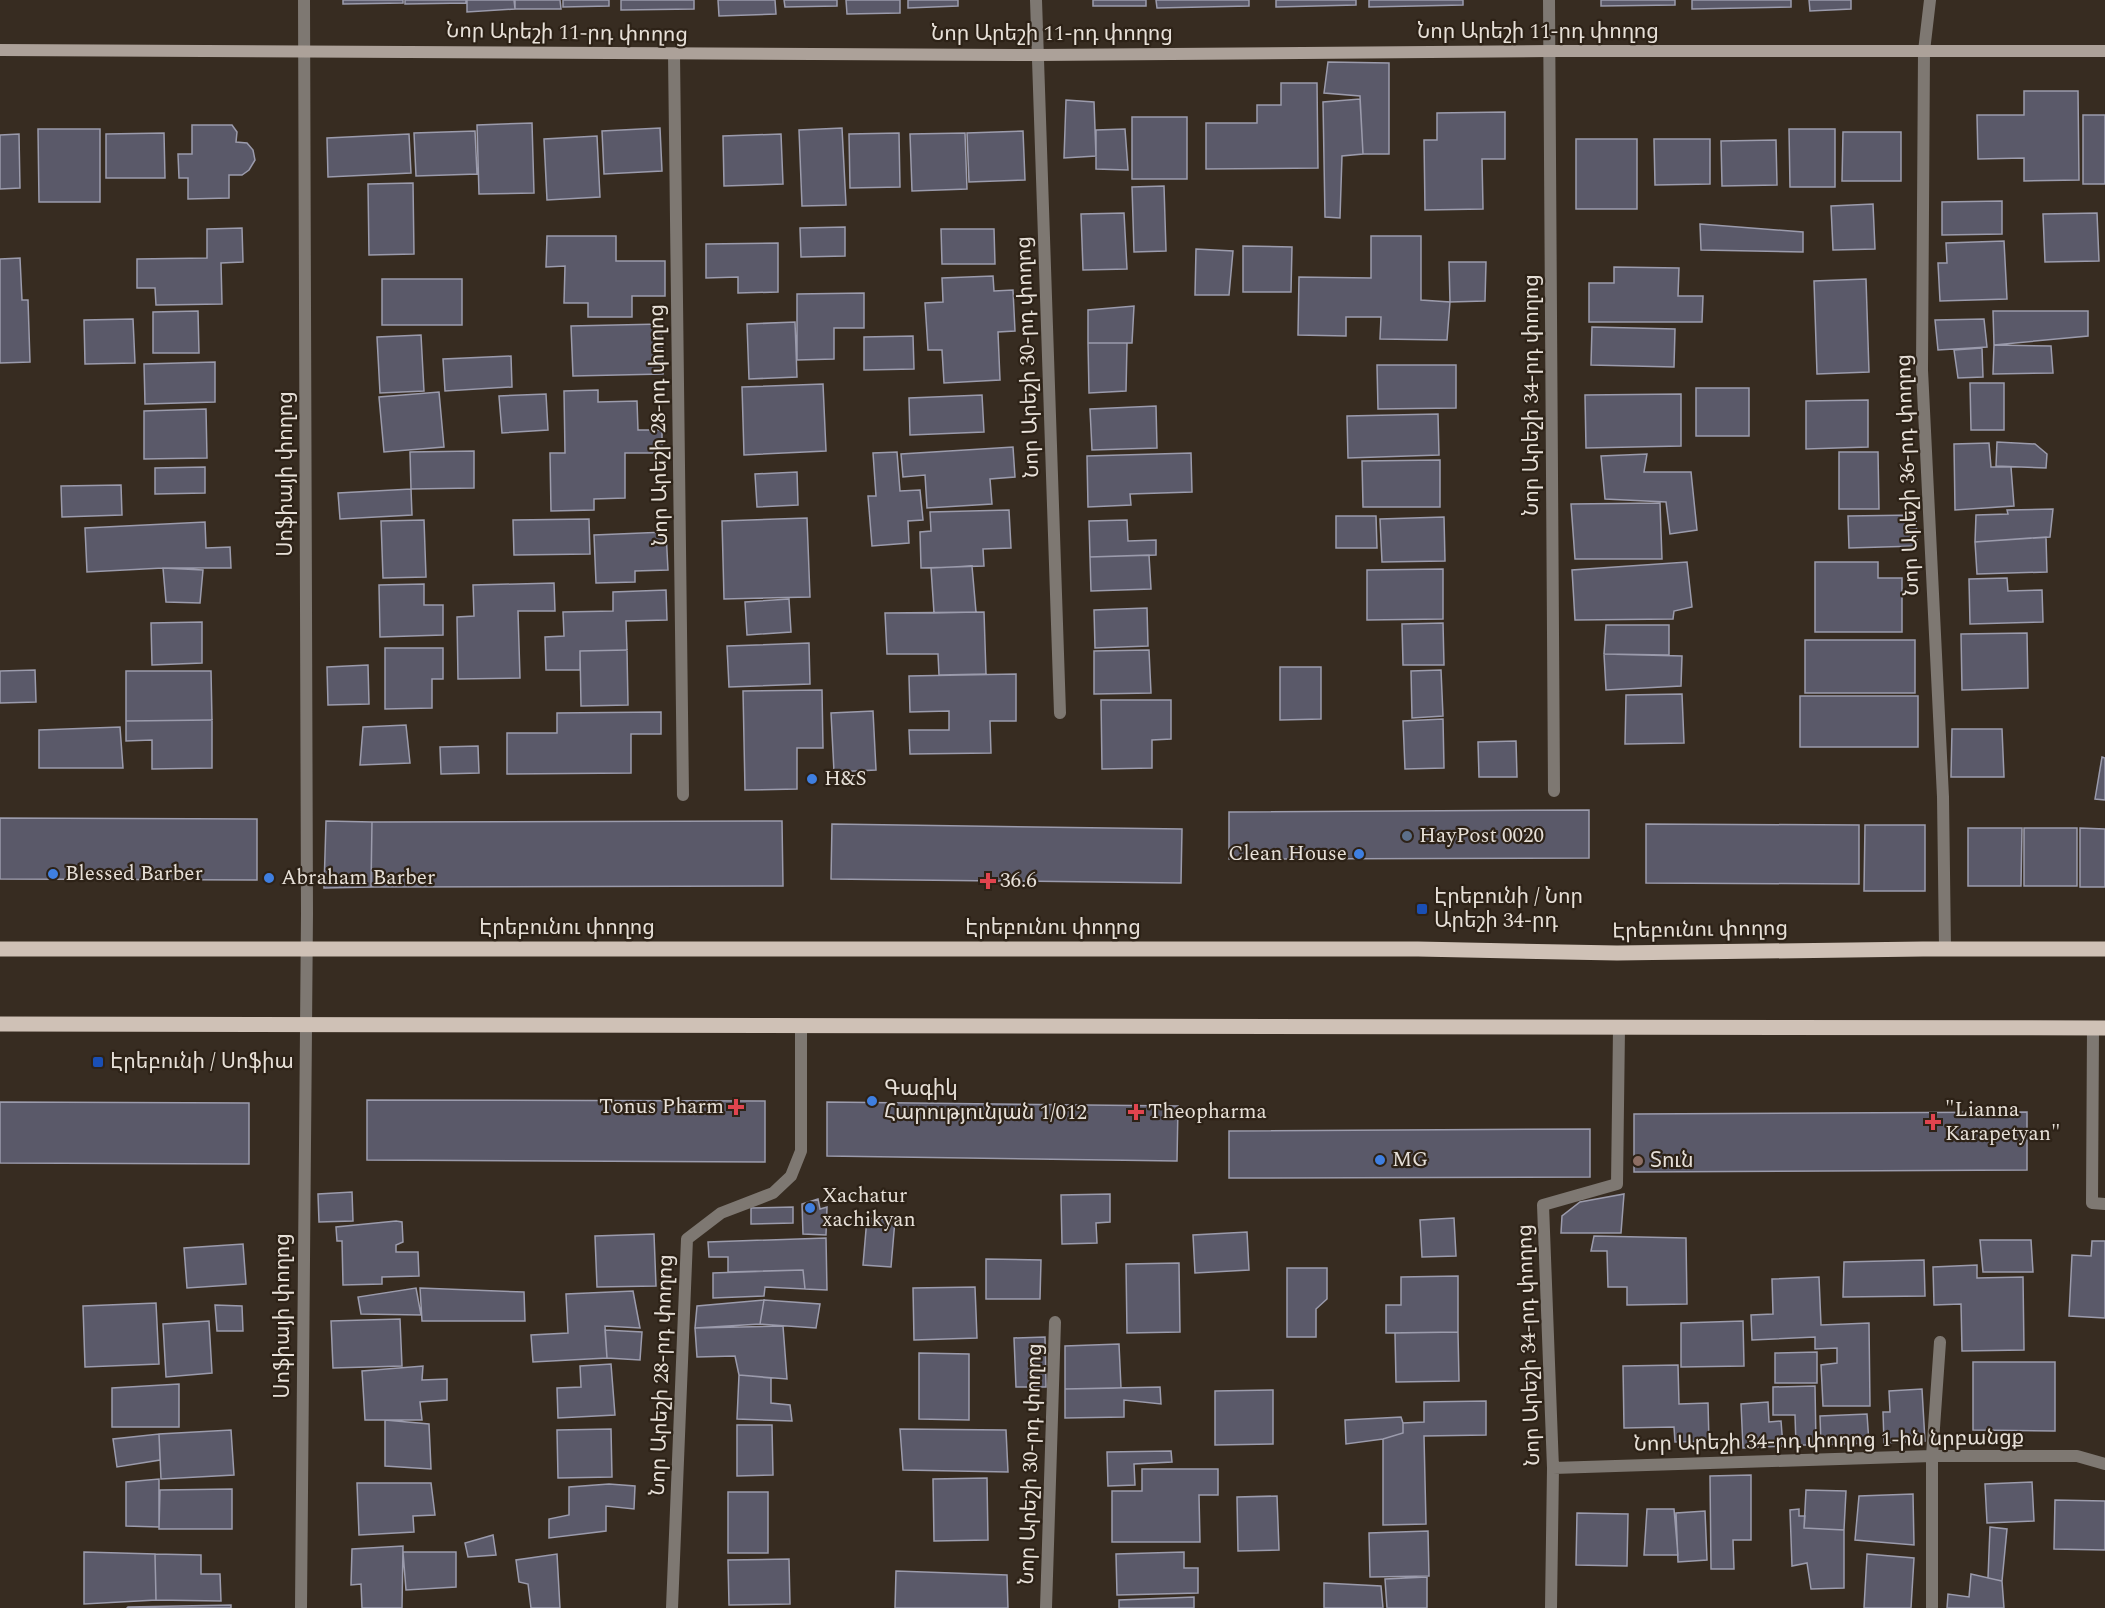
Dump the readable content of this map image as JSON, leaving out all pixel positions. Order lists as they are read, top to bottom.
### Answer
{
  "streets": {
    "main road": ["Էրեբունու փողոց"],
    "street": [
      "Նոր Արեշի 11-րդ փողոց",
      "Նոր Արեշի 30-րդ փողոց",
      "Նոր Արեշի 34-րդ փողոց",
      "Նոր Արեշի 28-րդ փողոց",
      "Սոֆիայի փողոց",
      "Նոր Արեշի 36-րդ փողոց",
      "Նոր Արեշի 34-րդ փողոց 1-ին նրբանցք"
    ]
  },
  "crossings": [
    ["Նոր Արեշի 11-րդ փողոց", "Նոր Արեշի 30-րդ փողոց"],
    ["Նոր Արեշի 11-րդ փողոց", "Նոր Արեշի 34-րդ փողոց"],
    ["Նոր Արեշի 11-րդ փողոց", "Նոր Արեշի 28-րդ փողոց"],
    ["Նոր Արեշի 11-րդ փողոց", "Սոֆիայի փողոց"],
    ["Նոր Արեշի 11-րդ փողոց", "Նոր Արեշի 36-րդ փողոց"],
    ["Նոր Արեշի 34-րդ փողոց", "Նոր Արեշի 34-րդ փողոց 1-ին նրբանցք"],
    ["Սոֆիայի փողոց", "Էրեբունու փողոց"],
    ["Նոր Արեշի 36-րդ փողոց", "Էրեբունու փողոց"]
  ],
  "places": {
    "other": [
      "H&S",
      "HayPost 0020",
      "Clean House",
      "Blessed Barber",
      "Abraham Barber",
      "Գագիկ Հարությունյան 1/012",
      "MG",
      "Տուն",
      "Xachatur xachikyan"
    ],
    "health": [
      "36.6",
      "Tonus Pharm",
      "Theopharma",
      "\"Lianna Karapetyan\""
    ],
    "transit": ["Էրեբունի / Նոր Արեշի 34-րդ", "Էրեբունի / Սոֆիա"]
  }
}
